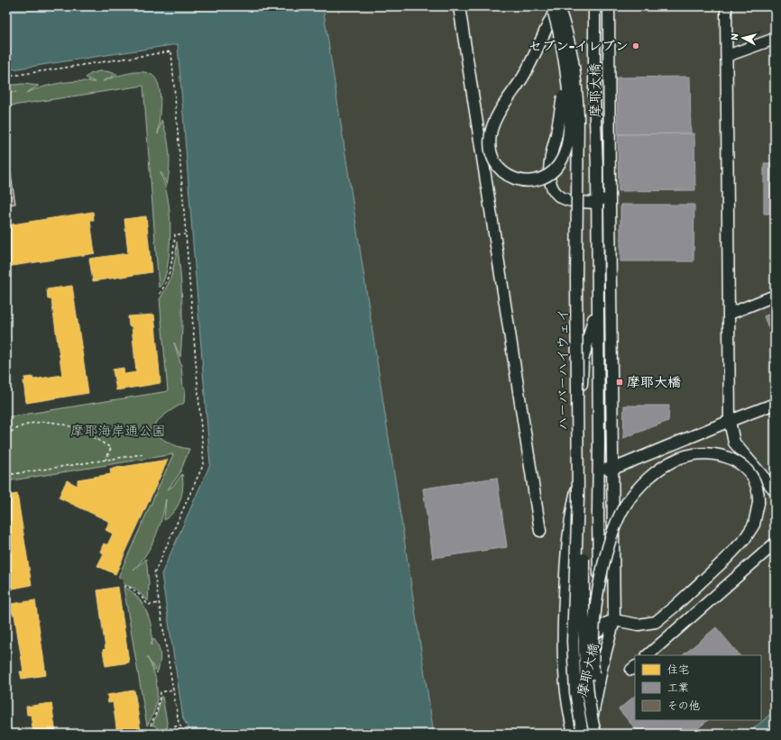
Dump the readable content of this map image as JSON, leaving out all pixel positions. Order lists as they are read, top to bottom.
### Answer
{
  "streets": {
    "street": ["摩耶大橋", "ハーバーハイウェイ"]
  },
  "parks": ["摩耶海岸通公園"],
  "places": {
    "other": ["セブン-イレブン"],
    "transit": ["摩耶大橋"]
  },
  "legend": ["住宅", "工業", "その他"],
  "north": "left"
}
